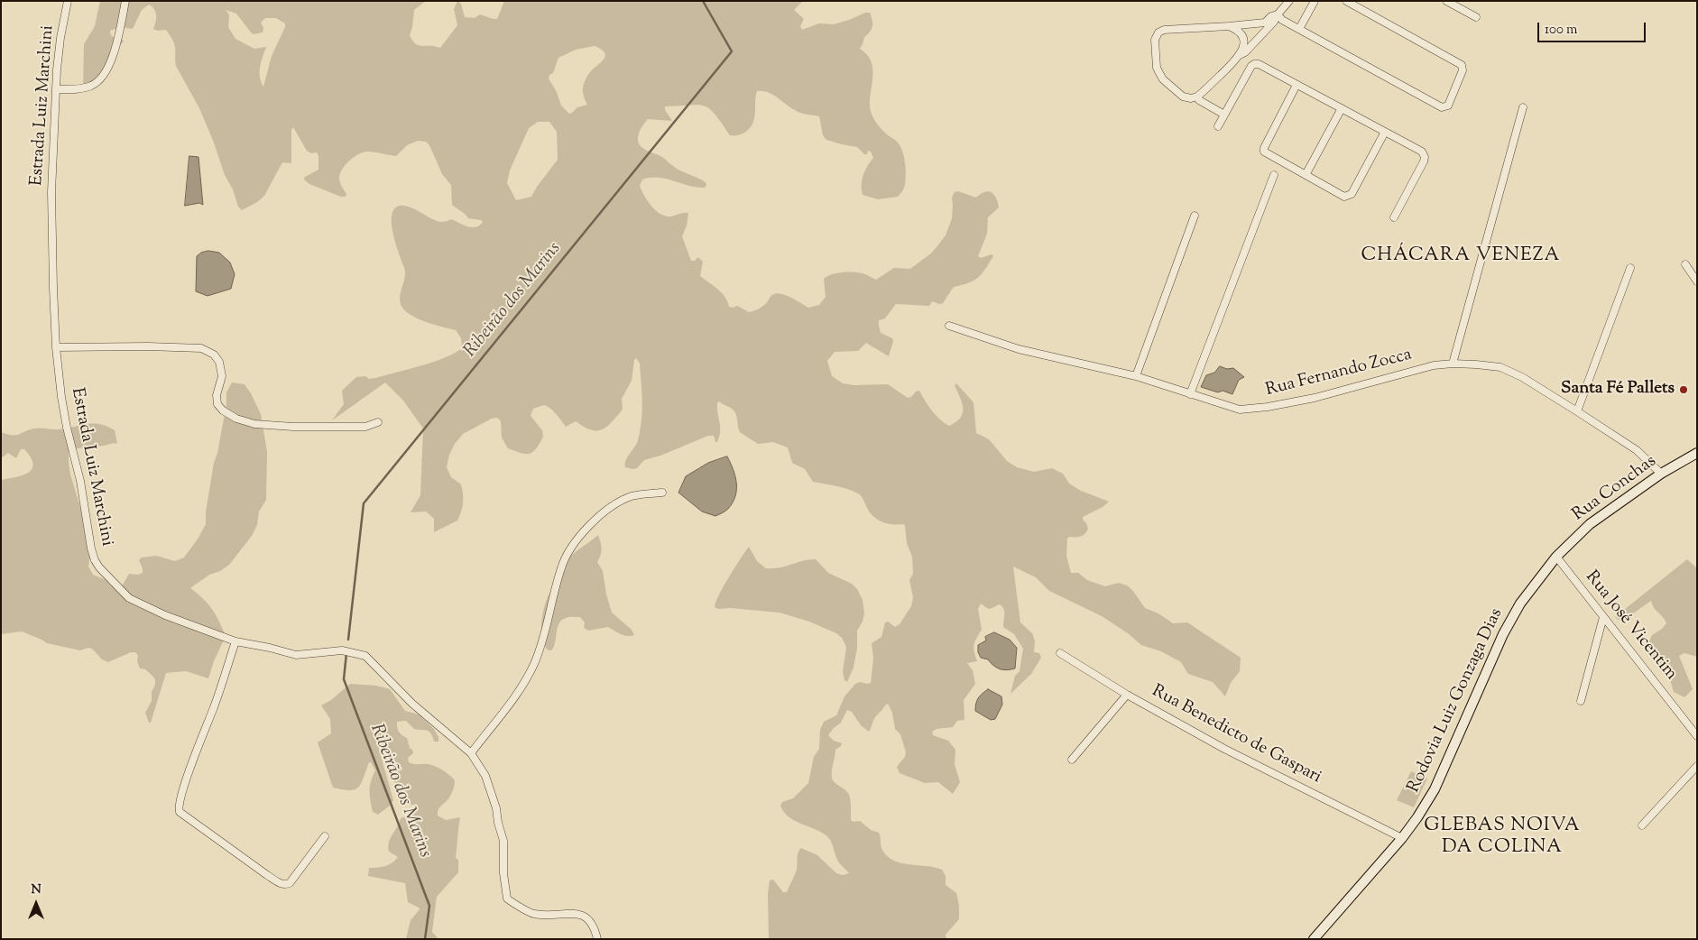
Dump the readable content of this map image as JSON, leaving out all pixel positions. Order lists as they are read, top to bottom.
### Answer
{
  "streets": {
    "main road": ["Rua Conchas", "Rodovia Luiz Gonzaga Dias"],
    "street": [
      "Estrada Luiz Marchini",
      "Rua Fernando Zocca",
      "Rua José Vicentim",
      "Rua Benedicto de Gaspari"
    ]
  },
  "crossings": [
    ["Rua Fernando Zocca", "Rua Conchas"],
    ["Rua Conchas", "Rua José Vicentim"],
    ["Rua Conchas", "Rodovia Luiz Gonzaga Dias"],
    ["Rua José Vicentim", "Rodovia Luiz Gonzaga Dias"],
    ["Rodovia Luiz Gonzaga Dias", "Rua Benedicto de Gaspari"]
  ],
  "districts": ["CHÁCARA VENEZA", "GLEBAS NOIVA DA COLINA"],
  "water": ["Ribeirão dos Marins"],
  "places": ["Santa Fé Pallets"],
  "scale_bar": "100 m",
  "north": "top"
}
